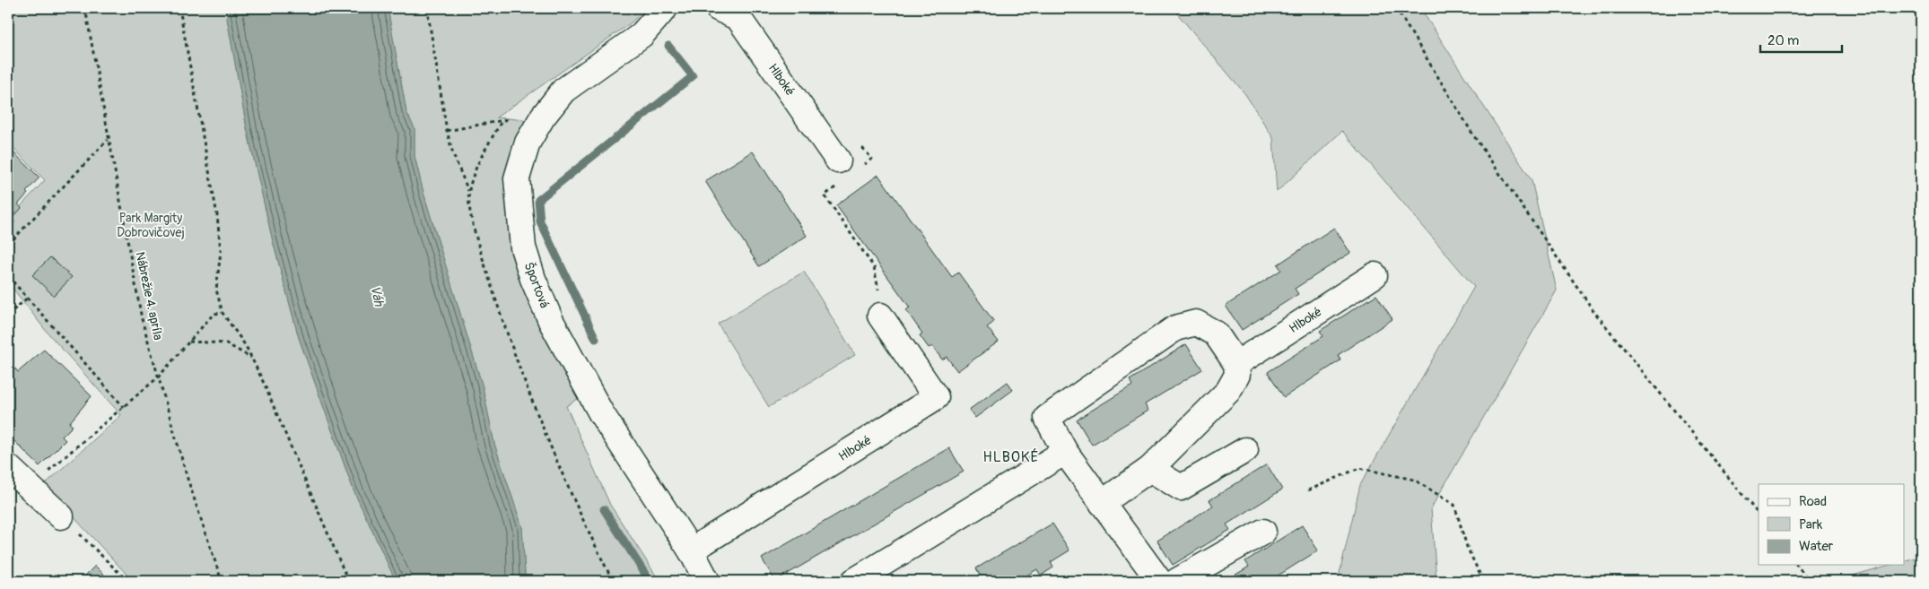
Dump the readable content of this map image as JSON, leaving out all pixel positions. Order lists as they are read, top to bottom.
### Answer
{
  "streets": {
    "street": ["Hlboké", "Športová"],
    "path": ["Nábrežie 4. apríla"]
  },
  "crossings": [
    ["Hlboké", "Športová"]
  ],
  "districts": ["HLBOKÉ"],
  "water": ["Váh"],
  "parks": ["Park Margity Dobrovičovej"],
  "legend": ["Road", "Park", "Water"],
  "scale_bar": "20 m"
}
